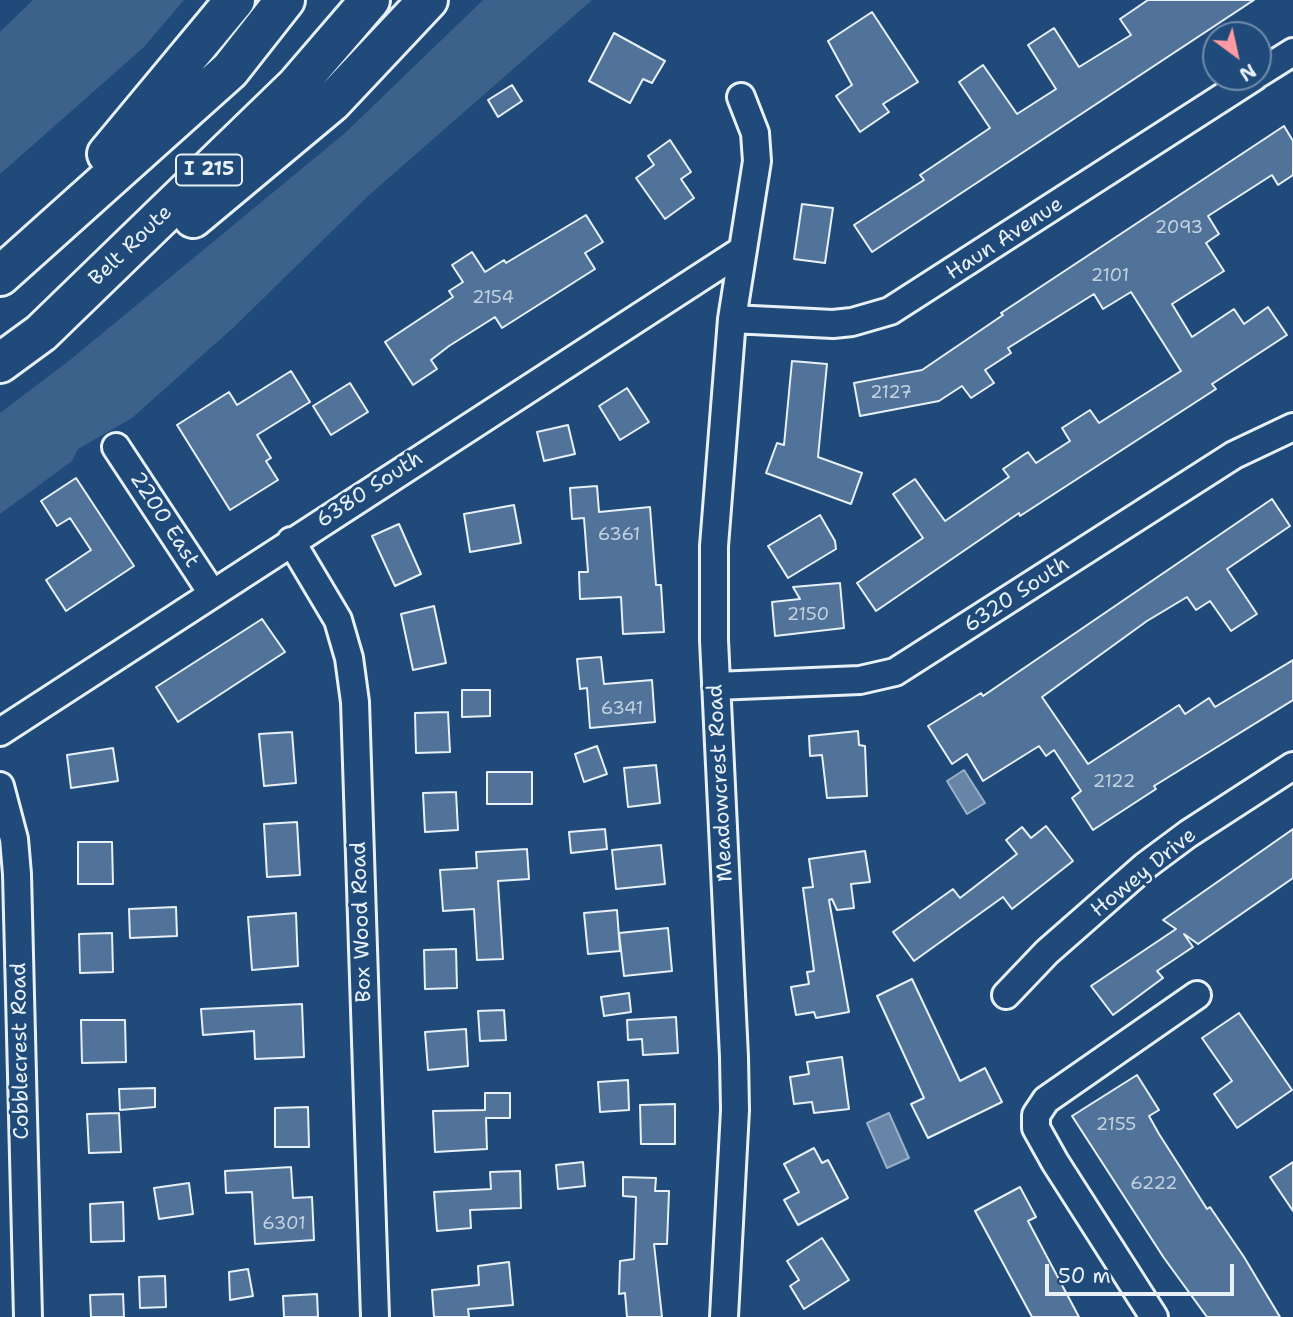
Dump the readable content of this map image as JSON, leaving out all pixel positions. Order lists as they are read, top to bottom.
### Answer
{
  "streets": {
    "highway": ["I 215", "Belt Route"],
    "street": [
      "Haun Avenue",
      "6380 South",
      "2200 East",
      "6320 South",
      "Meadowcrest Road",
      "Howey Drive",
      "Box Wood Road",
      "Cobblecrest Road"
    ]
  },
  "crossings": [
    ["Haun Avenue", "Meadowcrest Road"],
    ["6380 South", "2200 East"],
    ["6380 South", "Meadowcrest Road"],
    ["6380 South", "Box Wood Road"],
    ["6320 South", "Meadowcrest Road"]
  ],
  "house_numbers": [
    "2093",
    "2101",
    "2154",
    "2127",
    "6361",
    "2150",
    "6341",
    "2122",
    "2155",
    "6222",
    "6301"
  ],
  "scale_bar": "50 m",
  "north": "bottom right"
}
